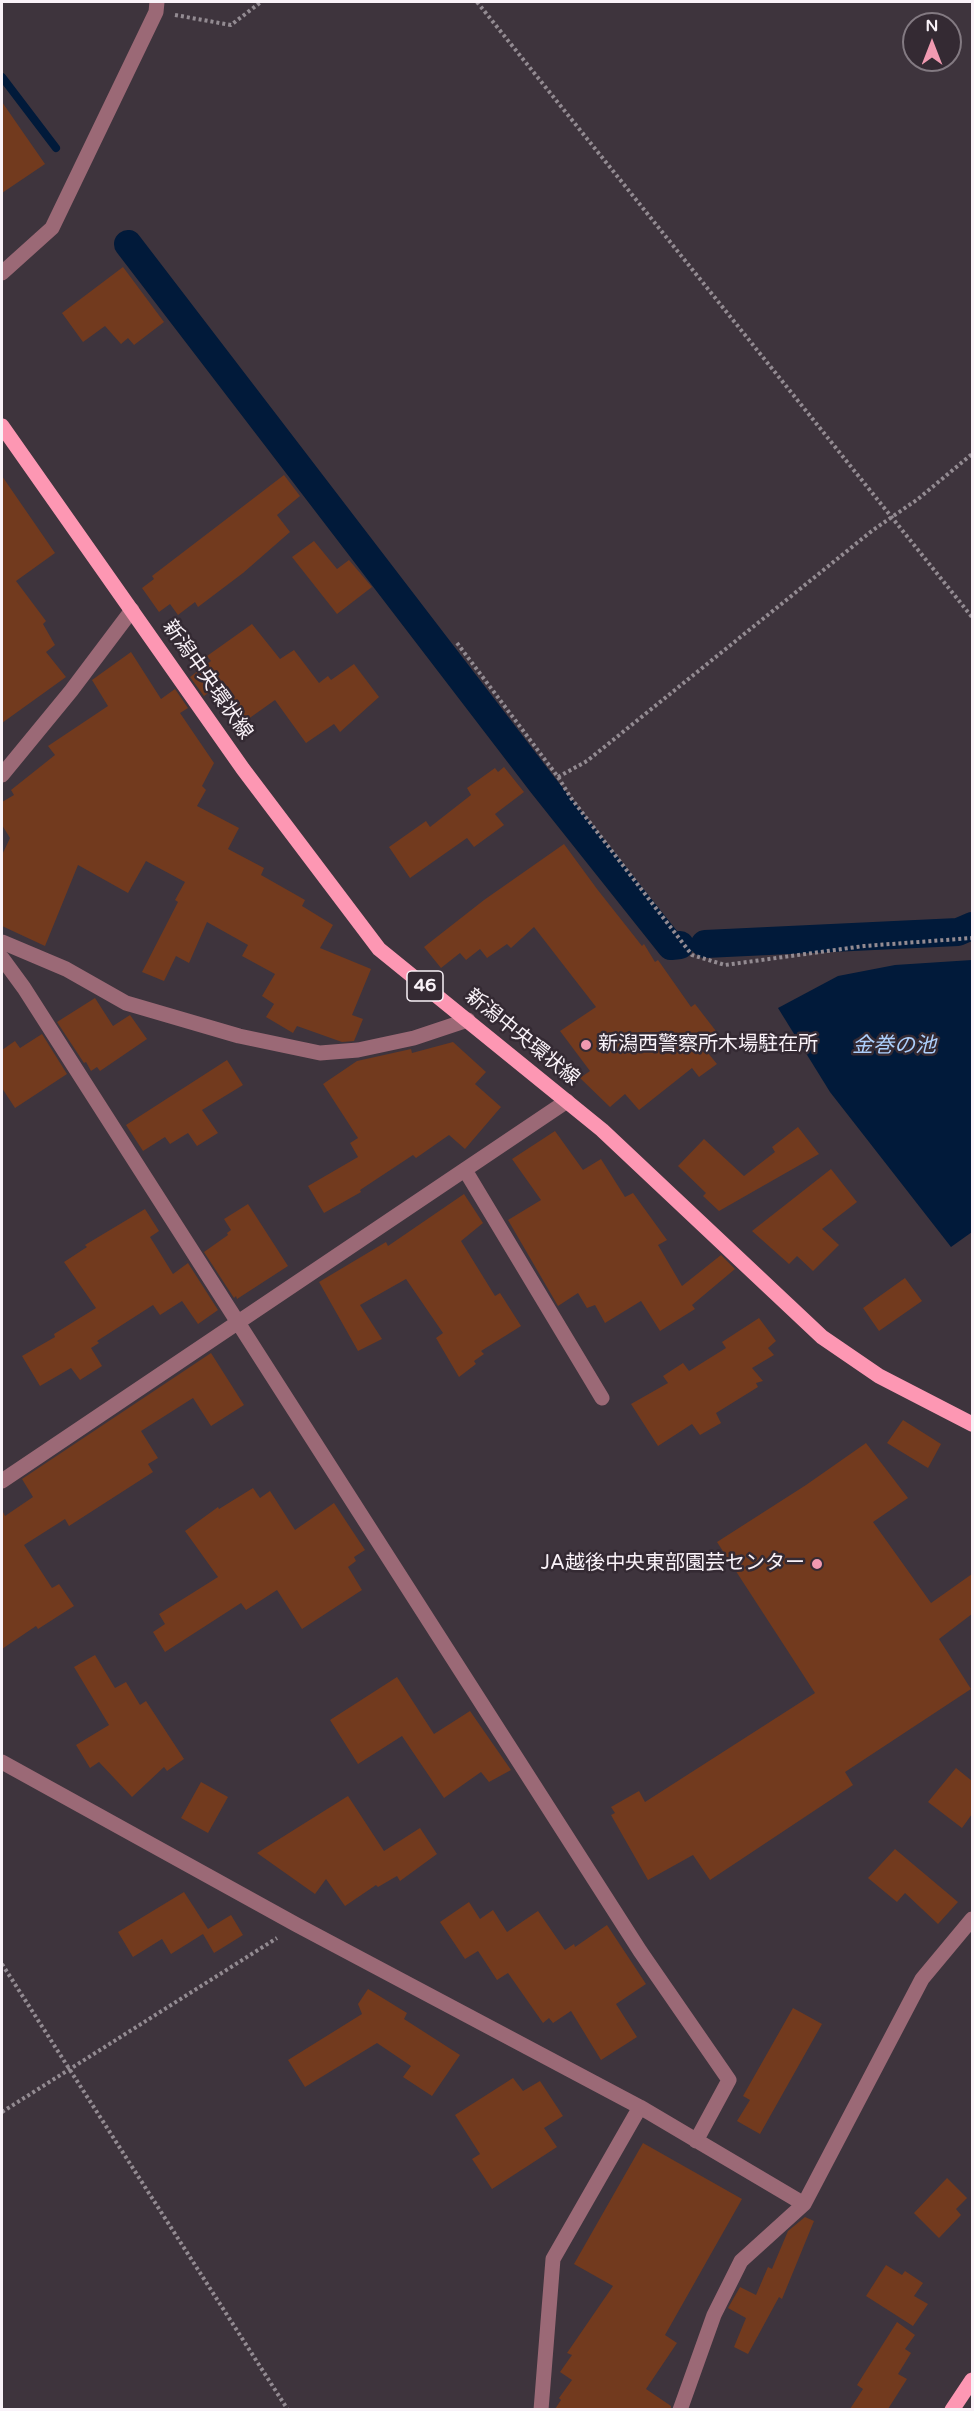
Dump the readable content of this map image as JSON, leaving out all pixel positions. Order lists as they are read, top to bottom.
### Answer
{
  "streets": {
    "main road": ["新潟中央環状線", "46"]
  },
  "water": ["金巻の池"],
  "places": ["新潟西警察所木場駐在所", "JA越後中央東部園芸センター"],
  "north": "top"
}
